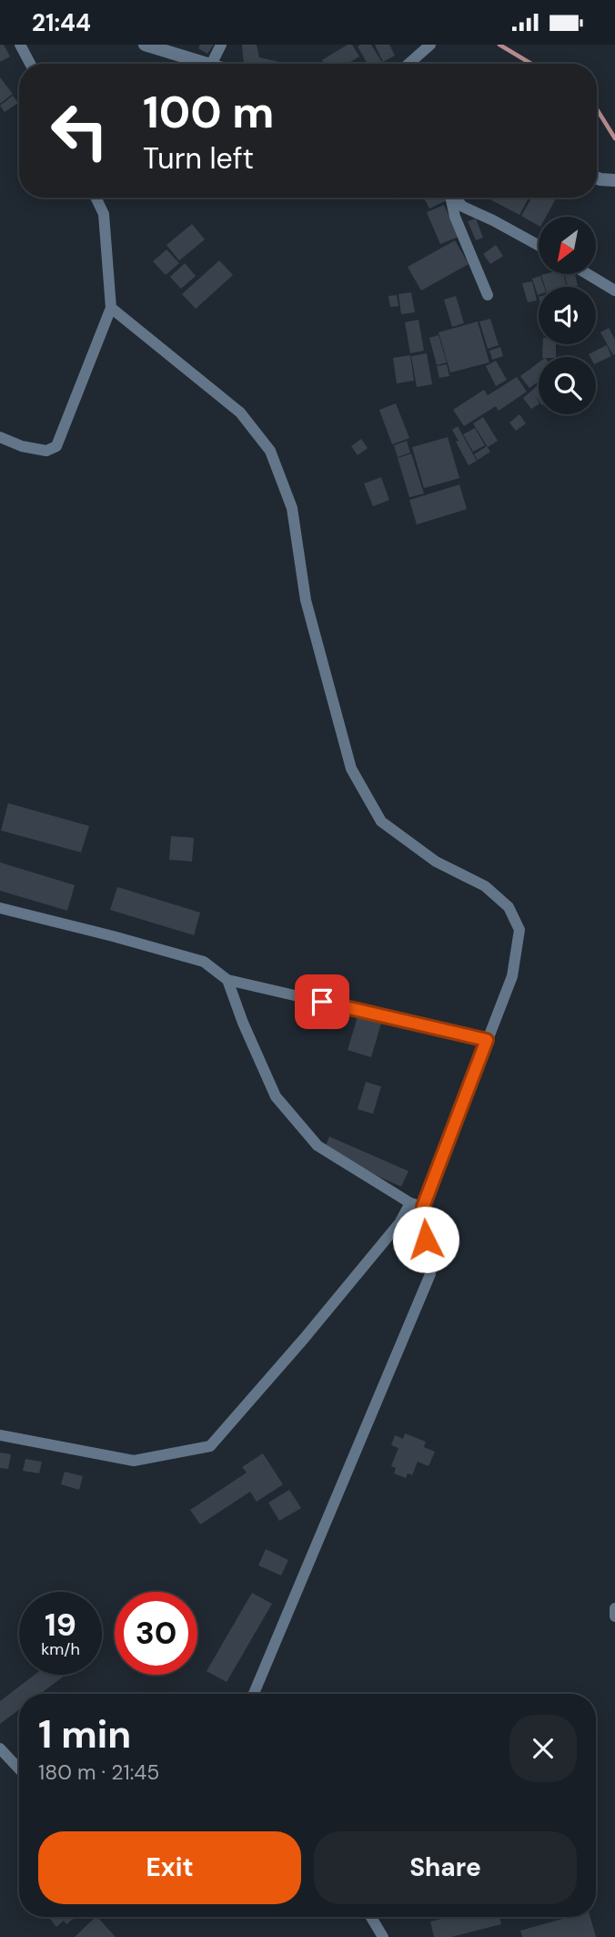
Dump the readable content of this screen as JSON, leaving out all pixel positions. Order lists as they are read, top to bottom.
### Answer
{
  "north": "bottom left",
  "page": {
    "status": "21:44",
    "turn": ["100 m", "Turn left"],
    "speed": "19 km/h",
    "limit": "30",
    "heading": ["1 min", "180 m · 21:45"],
    "buttons": ["Exit", "Share"]
  }
}
